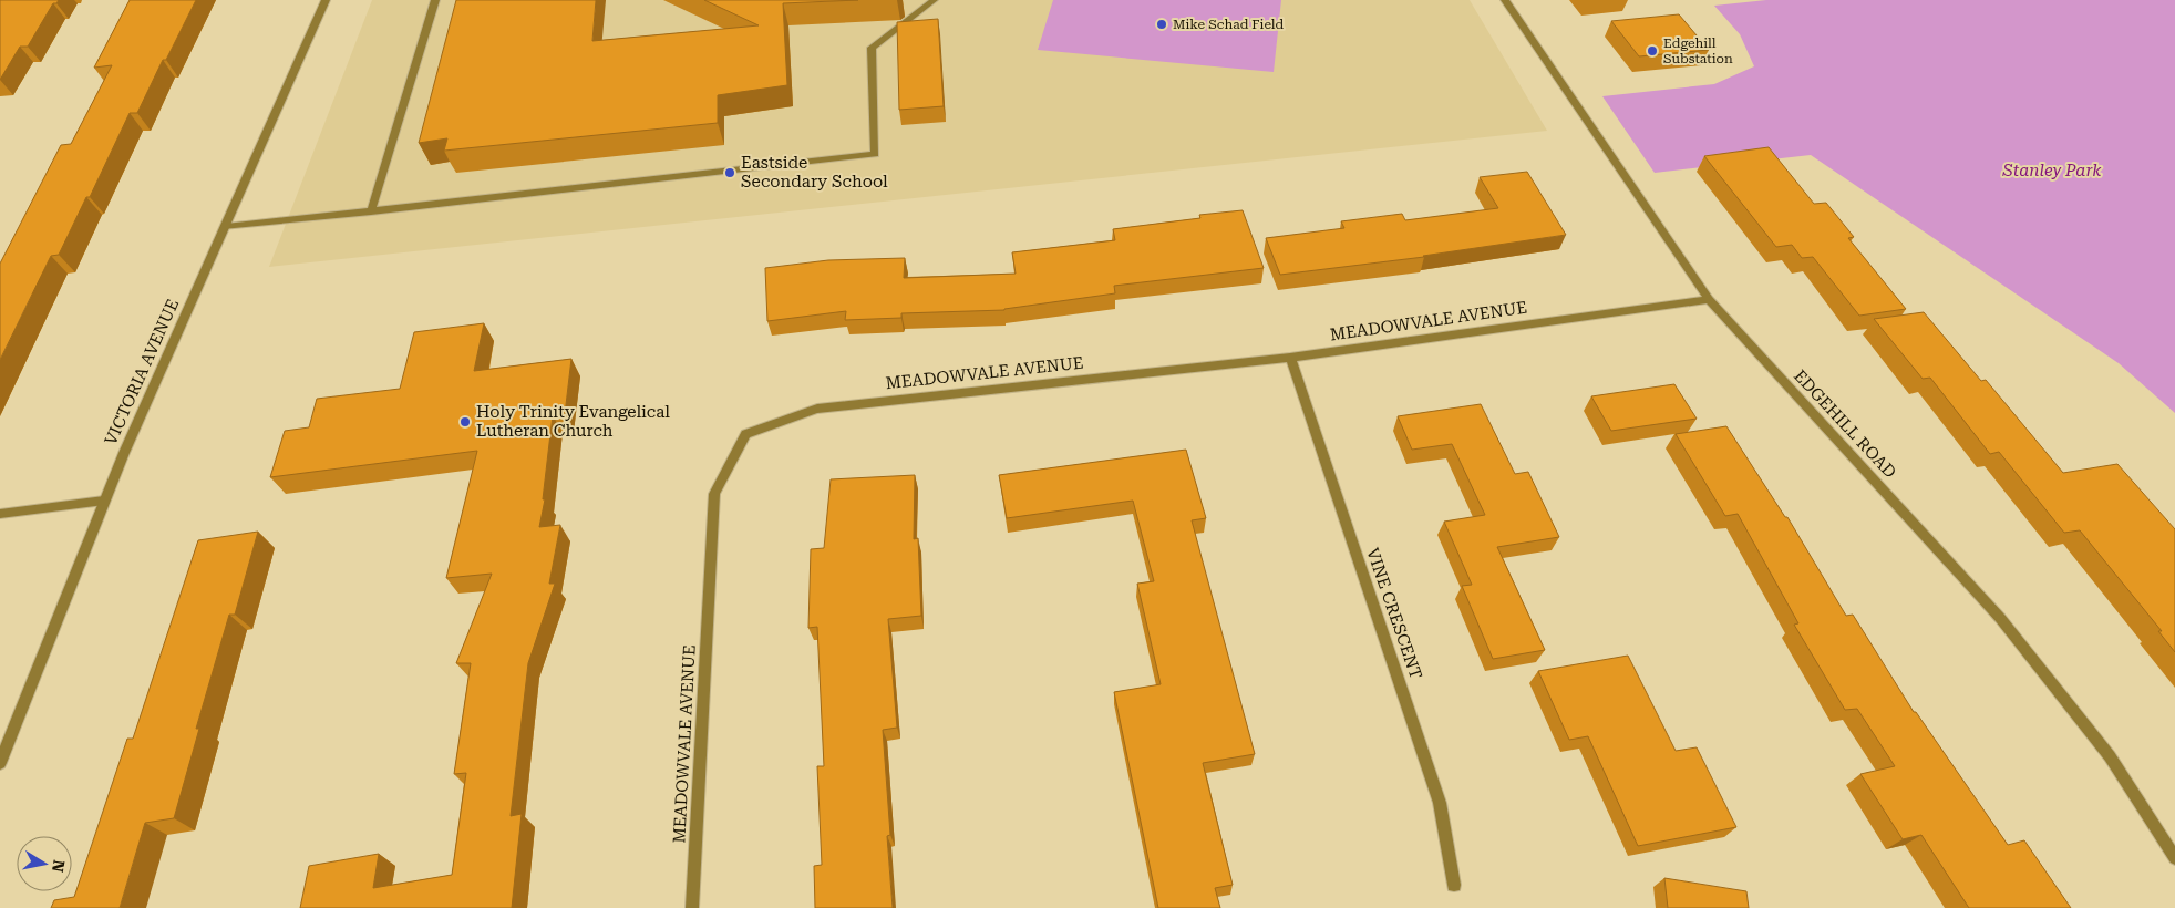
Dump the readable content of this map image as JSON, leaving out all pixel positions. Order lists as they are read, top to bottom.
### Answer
{
  "streets": {
    "street": [
      "MEADOWVALE AVENUE",
      "VICTORIA AVENUE",
      "EDGEHILL ROAD",
      "VINE CRESCENT"
    ]
  },
  "crossings": [
    ["MEADOWVALE AVENUE", "EDGEHILL ROAD"],
    ["MEADOWVALE AVENUE", "VINE CRESCENT"]
  ],
  "parks": ["Stanley Park"],
  "places": [
    "Mike Schad Field",
    "Edgehill Substation",
    "Eastside Secondary School",
    "Holy Trinity Evangelical Lutheran Church"
  ],
  "north": "right"
}
